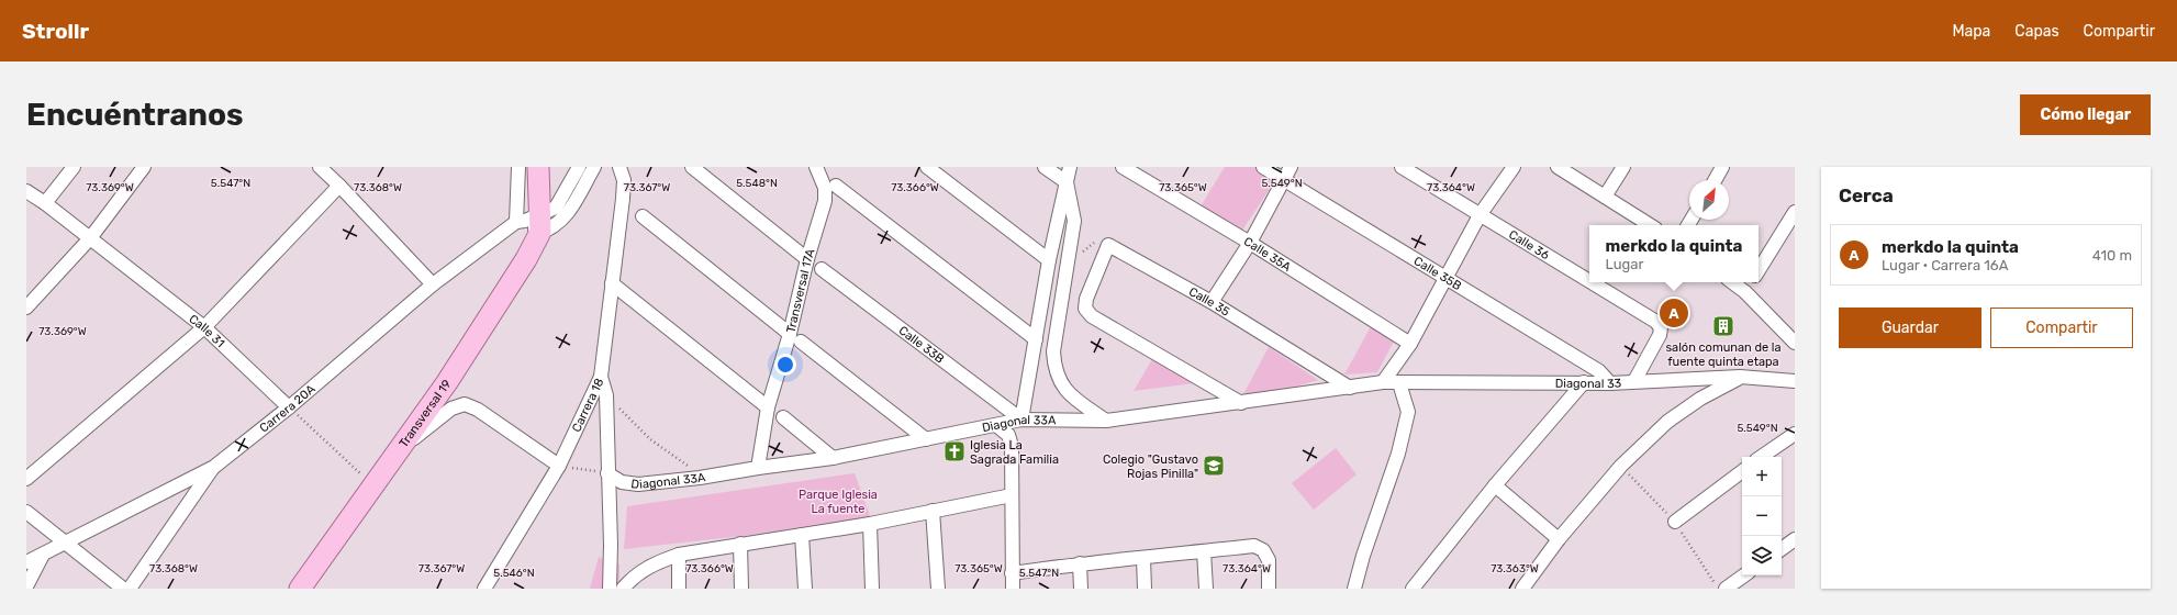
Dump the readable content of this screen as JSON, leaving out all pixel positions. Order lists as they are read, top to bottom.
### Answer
{
  "streets": {
    "main road": ["Transversal 19"],
    "street": [
      "Calle 36",
      "Calle 35A",
      "Calle 35B",
      "Transversal 17A",
      "Calle 35",
      "Calle 31",
      "Calle 33B",
      "Diagonal 33",
      "Carrera 18",
      "Carrera 20A",
      "Diagonal 33A"
    ]
  },
  "crossings": [
    ["Calle 36", "Diagonal 33"],
    ["Calle 35B", "Diagonal 33"],
    ["Transversal 17A", "Diagonal 33A"],
    ["Calle 35", "Diagonal 33A"],
    ["Calle 31", "Carrera 20A"],
    ["Calle 33B", "Diagonal 33A"],
    ["Diagonal 33", "Diagonal 33A"],
    ["Carrera 20A", "Transversal 19"]
  ],
  "parks": ["Parque Iglesia La fuente"],
  "places": {
    "building": ["salón comunan de la fuente quinta etapa"],
    "church": ["Iglesia La Sagrada Familia"],
    "school or university": ["Colegio \"Gustavo Rojas Pinilla\""]
  },
  "north": "top right",
  "page": {
    "header": "Strollr",
    "nav": ["Mapa", "Capas", "Compartir"],
    "buttons": [
      "Cómo llegar",
      ["Guardar", "Compartir"]
    ],
    "title": "Encuéntranos",
    "heading": "Cerca",
    "list": [
      {
        "mark": "A",
        "name": "merkdo la quinta",
        "note": "Lugar · Carrera 16A",
        "value": "410 m"
      }
    ],
    "popup": ["merkdo la quinta", "Lugar"],
    "pins": "A",
    "map_buttons": ["+", "−"]
  },
  "coordinates": [
    "5.547°N",
    "5.548°N",
    "5.549°N",
    "73.369°W",
    "73.368°W",
    "73.367°W",
    "73.366°W",
    "73.365°W",
    "73.364°W",
    "73.363°W",
    "5.546°N"
  ]
}
